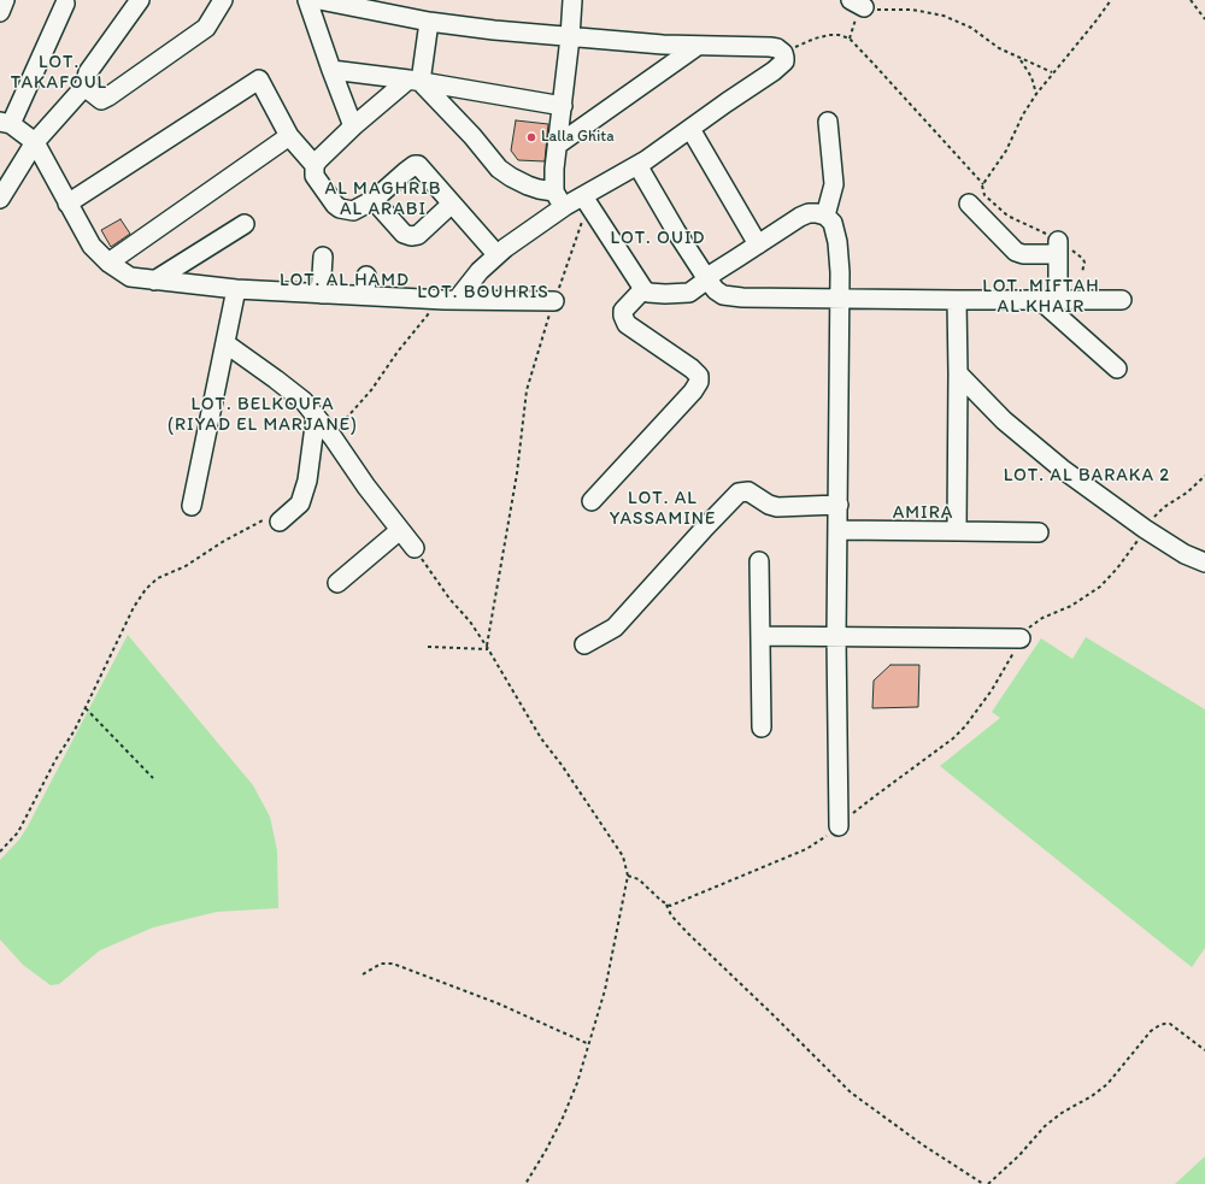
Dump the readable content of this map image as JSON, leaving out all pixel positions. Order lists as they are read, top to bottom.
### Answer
{
  "districts": [
    "LOT. TAKAFOUL",
    "AL MAGHRIB AL ARABI",
    "LOT. OUID",
    "LOT. AL HAMD",
    "LOT. MIFTAH AL KHAIR",
    "LOT. BOUHRIS",
    "LOT. BELKOUFA (RIYAD EL MARJANE)",
    "LOT. AL BARAKA 2",
    "LOT. AL YASSAMINE",
    "AMIRA"
  ],
  "places": ["Lalla Ghita"]
}
